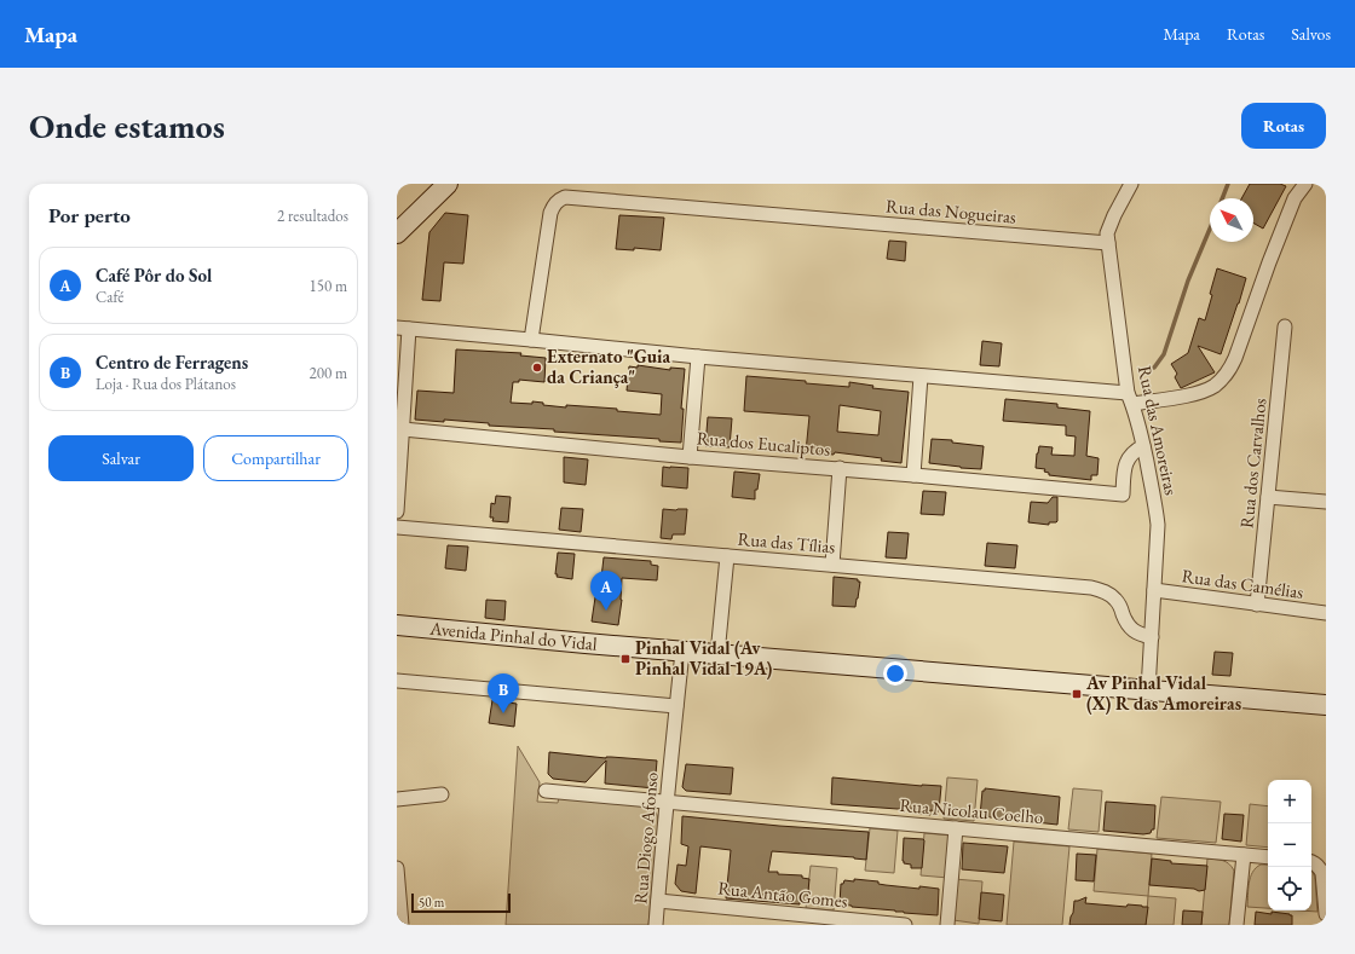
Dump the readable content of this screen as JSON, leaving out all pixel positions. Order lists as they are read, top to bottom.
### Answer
{
  "streets": {
    "street": [
      "Rua das Nogueiras",
      "Rua das Amoreiras",
      "Rua dos Eucaliptos",
      "Rua dos Carvalhos",
      "Rua das Tílias",
      "Rua das Camélias",
      "Avenida Pinhal do Vidal",
      "Rua Nicolau Coelho",
      "Rua Diogo Afonso",
      "Rua Antão Gomes"
    ]
  },
  "crossings": [
    ["Rua das Nogueiras", "Rua das Amoreiras"],
    ["Rua das Amoreiras", "Rua dos Eucaliptos"],
    ["Rua das Amoreiras", "Rua das Tílias"],
    ["Rua das Amoreiras", "Rua das Camélias"],
    ["Rua das Amoreiras", "Avenida Pinhal do Vidal"],
    ["Rua dos Carvalhos", "Rua das Camélias"],
    ["Avenida Pinhal do Vidal", "Rua Diogo Afonso"],
    ["Rua Nicolau Coelho", "Rua Diogo Afonso"],
    ["Rua Diogo Afonso", "Rua Antão Gomes"]
  ],
  "places": {
    "other": ["Externato \"Guia da Criança\""],
    "transit": ["Pinhal Vidal (Av Pinhal Vidal 19A)", "Av Pinhal Vidal (X) R das Amoreiras"]
  },
  "scale_bar": "50 m",
  "north": "top left",
  "page": {
    "header": "Mapa",
    "nav": ["Mapa", "Rotas", "Salvos"],
    "buttons": [
      "Rotas",
      ["Salvar", "Compartilhar"]
    ],
    "title": "Onde estamos",
    "heading": ["Por perto", "2 resultados"],
    "list": [
      {
        "mark": "A",
        "name": "Café Pôr do Sol",
        "note": "Café",
        "value": "150 m"
      },
      {
        "mark": "B",
        "name": "Centro de Ferragens",
        "note": "Loja · Rua dos Plátanos",
        "value": "200 m"
      }
    ],
    "pins": ["A", "B"],
    "map_buttons": ["+", "−"],
    "scale": "50 m"
  }
}
